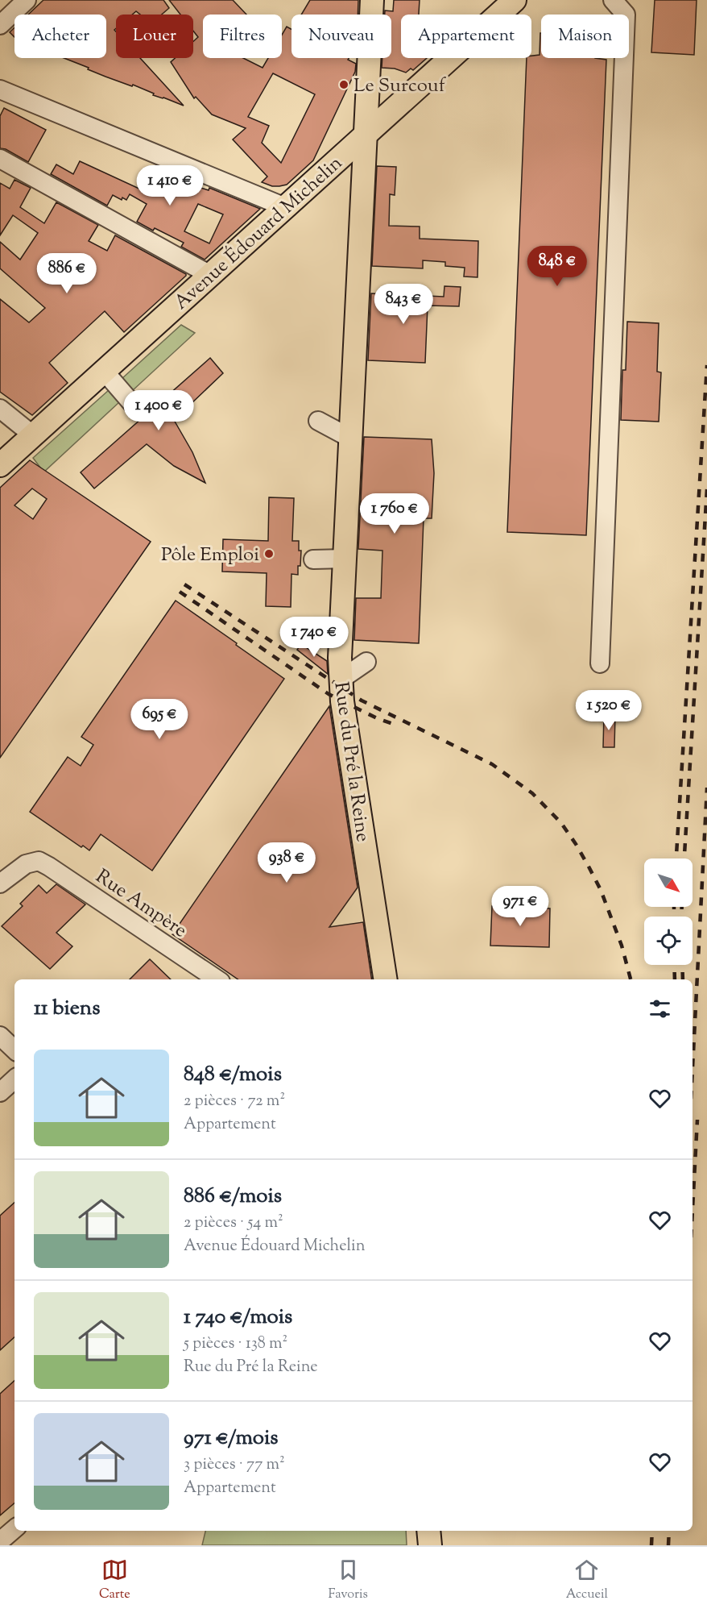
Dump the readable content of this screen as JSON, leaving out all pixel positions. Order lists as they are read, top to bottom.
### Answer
{
  "streets": {
    "main road": ["Avenue Édouard Michelin", "Rue du Pré la Reine"],
    "street": ["Rue Ampère"]
  },
  "crossings": [
    ["Avenue Édouard Michelin", "Rue du Pré la Reine"]
  ],
  "places": ["Le Surcouf", "Pôle Emploi"],
  "north": "bottom right",
  "page": {
    "chip": [
      "Acheter",
      "Louer",
      "Filtres",
      "Nouveau",
      "Appartement",
      "Maison"
    ],
    "price": [
      "1 410 €",
      "848 €",
      "886 €",
      "843 €",
      "1 400 €",
      "1 760 €",
      "1 740 €",
      "1 520 €",
      "695 €",
      "938 €",
      "971 €"
    ],
    "heading": "11 biens",
    "list": [
      {
        "name": "848 €/mois",
        "note": "2 pièces · 72 m² · Appartement"
      },
      {
        "name": "886 €/mois",
        "note": "2 pièces · 54 m² · Avenue Édouard Michelin"
      },
      {
        "name": "1 740 €/mois",
        "note": "5 pièces · 138 m² · Rue du Pré la Reine"
      },
      {
        "name": "971 €/mois",
        "note": "3 pièces · 77 m² · Appartement"
      }
    ],
    "tabs": ["Carte", "Favoris", "Accueil"]
  }
}
